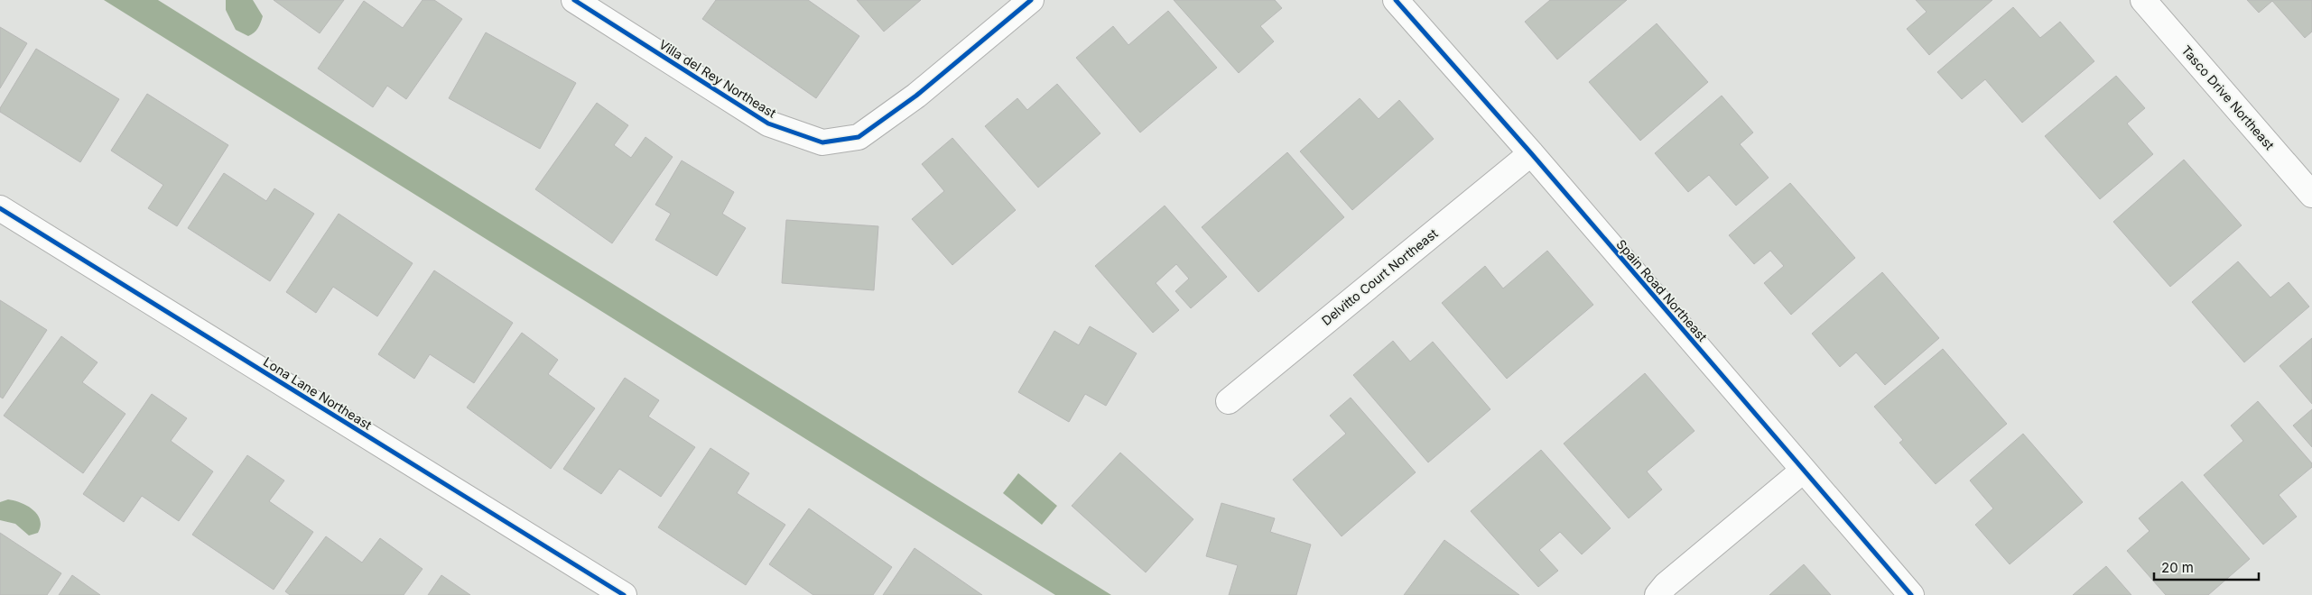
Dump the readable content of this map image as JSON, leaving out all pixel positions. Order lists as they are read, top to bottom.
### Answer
{
  "streets": {
    "street": [
      "Villa del Rey Northeast",
      "Tasco Drive Northeast",
      "Delvitto Court Northeast",
      "Spain Road Northeast",
      "Lona Lane Northeast"
    ]
  },
  "crossings": [
    ["Delvitto Court Northeast", "Spain Road Northeast"]
  ],
  "scale_bar": "20 m"
}
